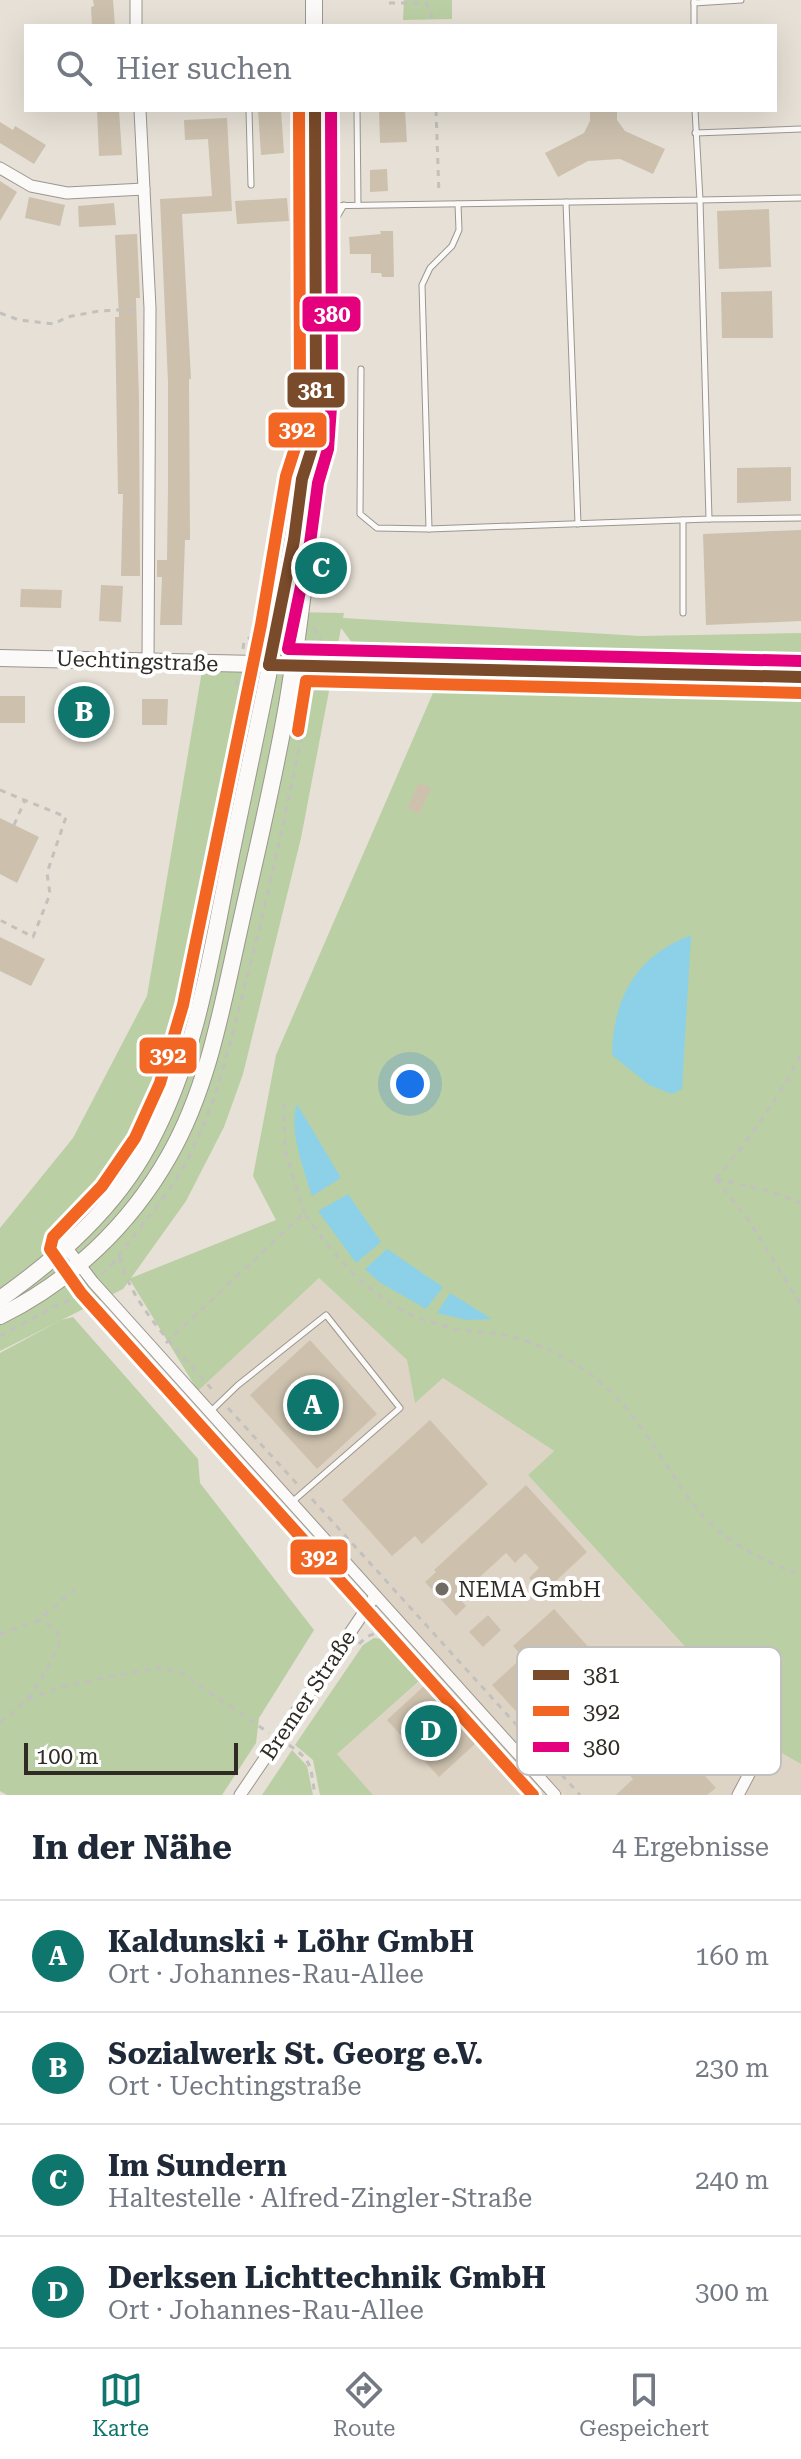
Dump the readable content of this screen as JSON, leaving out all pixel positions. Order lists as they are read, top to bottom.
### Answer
{
  "streets": {
    "main road": ["Uechtingstraße"],
    "street": ["Bremer Straße"]
  },
  "places": ["NEMA GmbH"],
  "lines": ["transit line 381", "transit line 392", "transit line 380"],
  "legend": ["381", "392", "380"],
  "scale_bar": "100 m",
  "page": {
    "search": "Hier suchen",
    "pins": [
      "C",
      "B",
      "A",
      "D"
    ],
    "scale": "100 m",
    "heading": ["In der Nähe", "4 Ergebnisse"],
    "list": [
      {
        "mark": "A",
        "name": "Kaldunski + Löhr GmbH",
        "note": "Ort · Johannes-Rau-Allee",
        "value": "160 m"
      },
      {
        "mark": "B",
        "name": "Sozialwerk St. Georg e.V.",
        "note": "Ort · Uechtingstraße",
        "value": "230 m"
      },
      {
        "mark": "C",
        "name": "Im Sundern",
        "note": "Haltestelle · Alfred-Zingler-Straße",
        "value": "240 m"
      },
      {
        "mark": "D",
        "name": "Derksen Lichttechnik GmbH",
        "note": "Ort · Johannes-Rau-Allee",
        "value": "300 m"
      }
    ],
    "nav": ["Karte", "Route", "Gespeichert"]
  }
}
